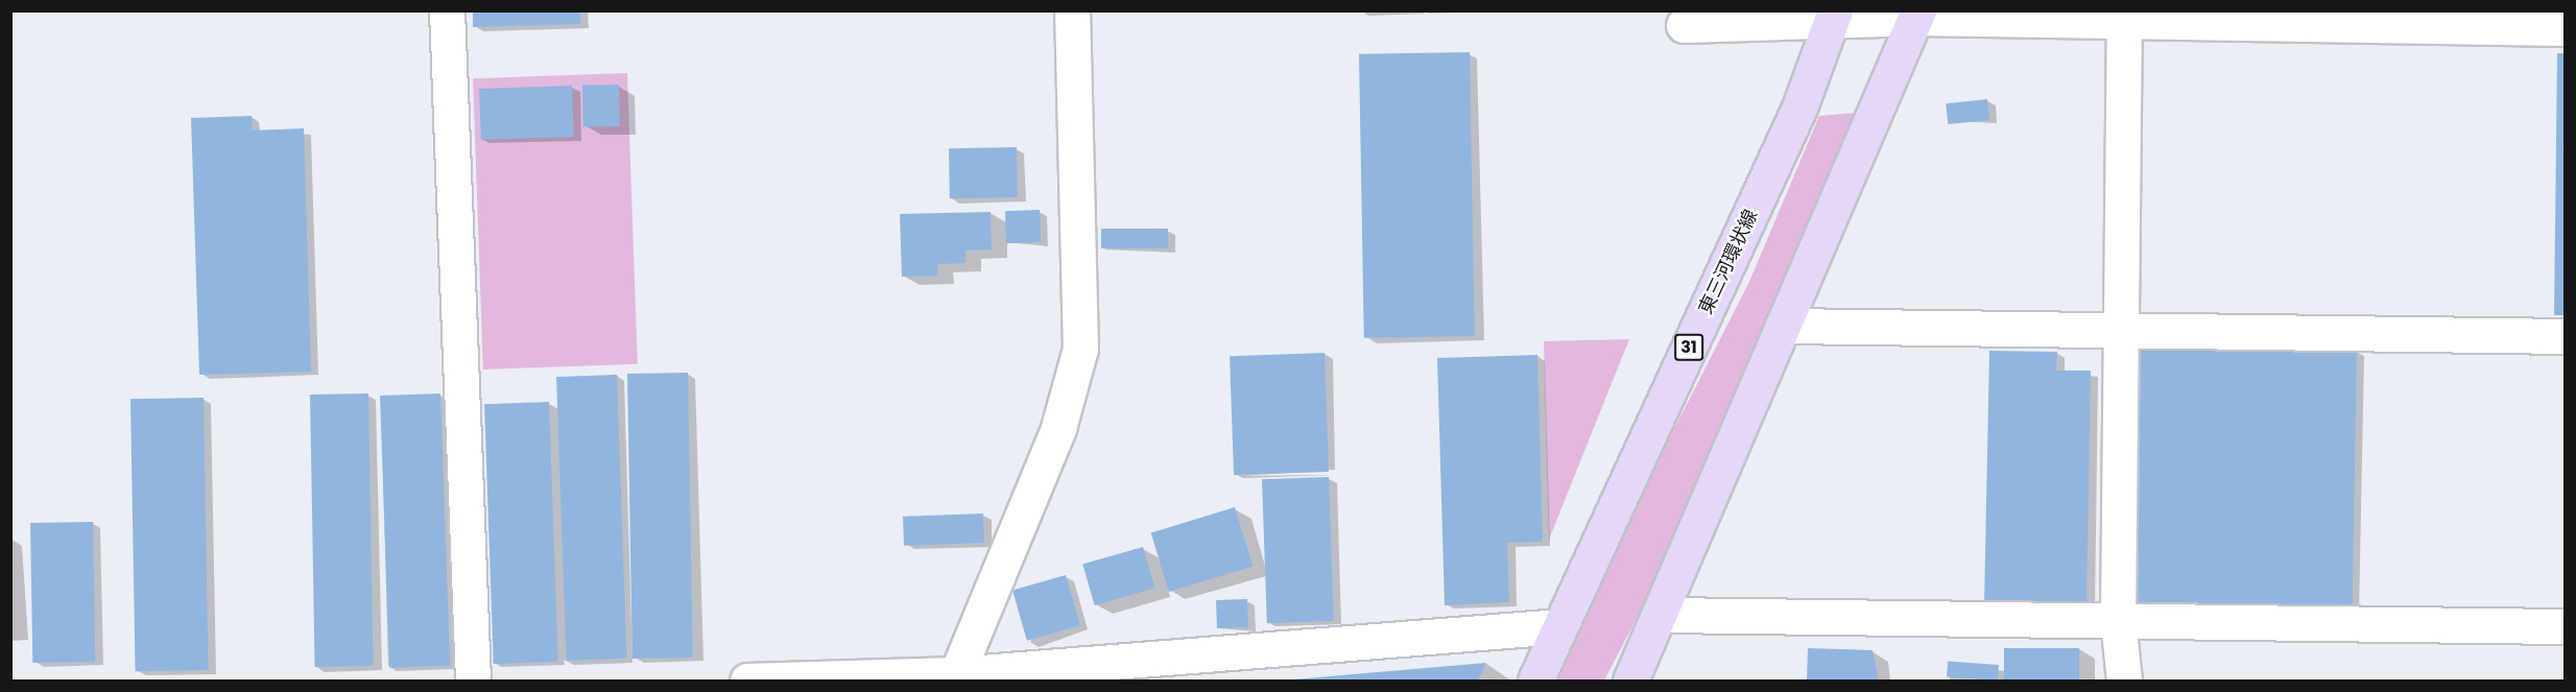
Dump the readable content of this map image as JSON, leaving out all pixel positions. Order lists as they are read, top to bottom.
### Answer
{
  "streets": {
    "main road": ["東三河環状線", "31"]
  }
}
